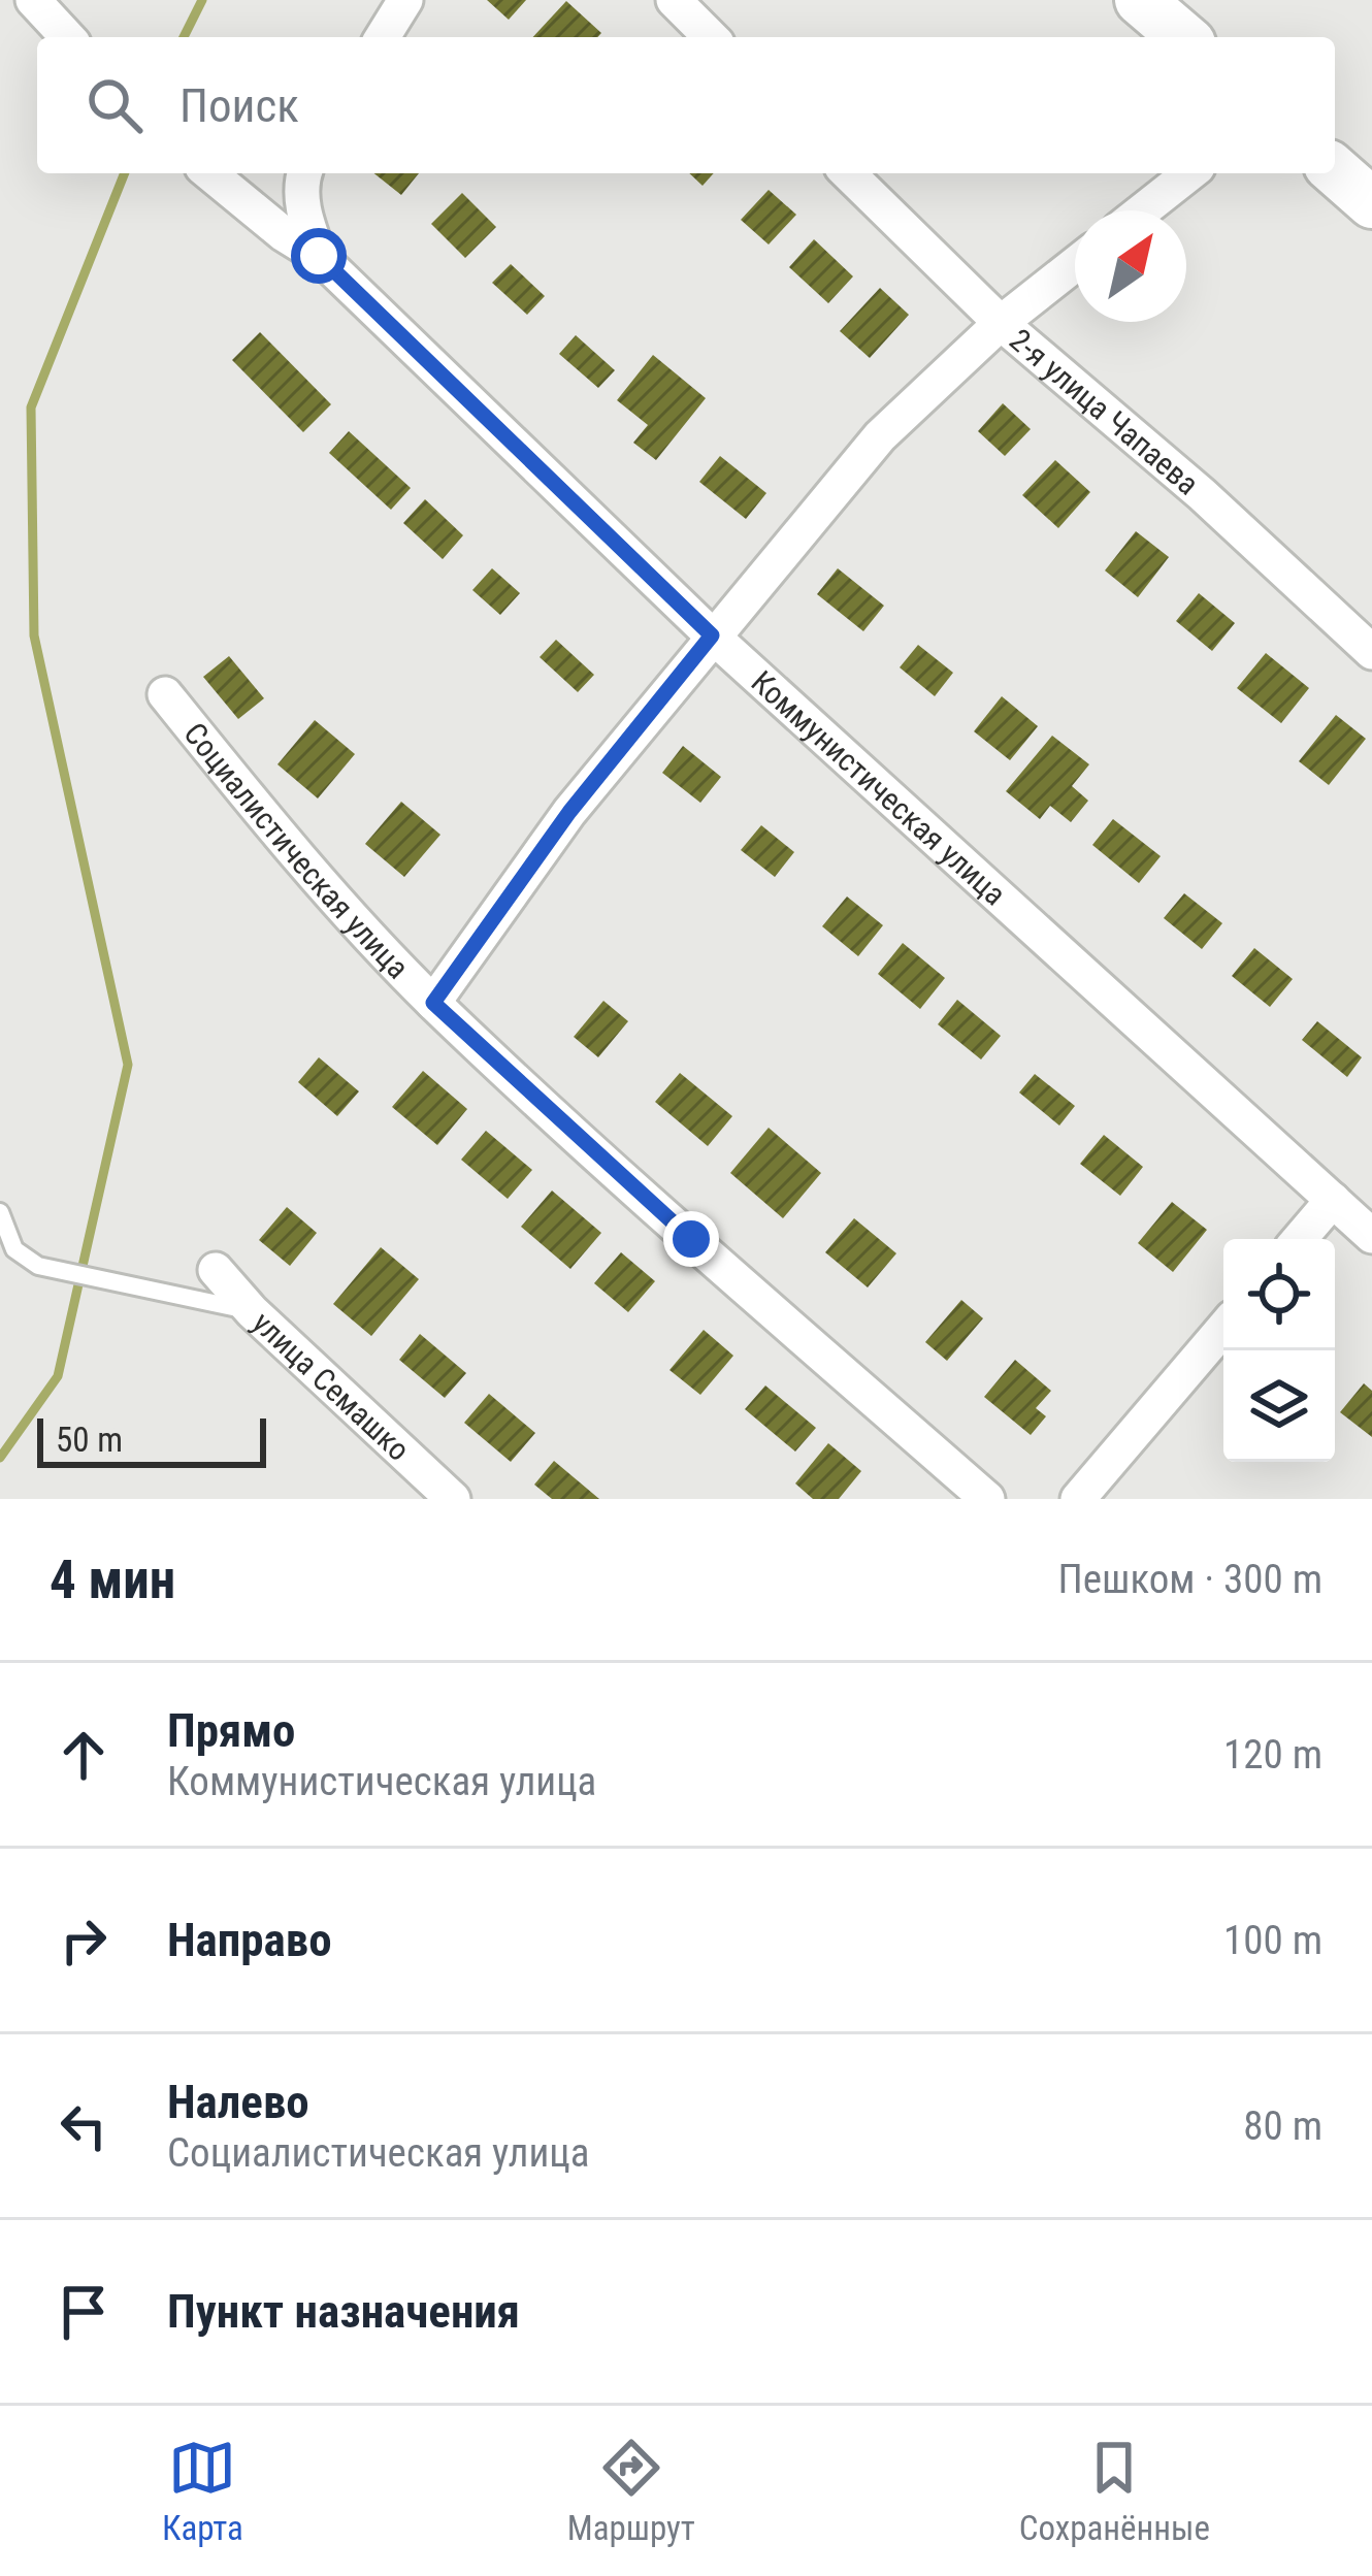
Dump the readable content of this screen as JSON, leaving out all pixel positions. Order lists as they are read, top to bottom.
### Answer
{
  "streets": {
    "street": [
      "2-я улица Чапаева",
      "Коммунистическая улица",
      "Социалистическая улица",
      "улица Семашко"
    ]
  },
  "scale_bar": "50 m",
  "north": "top right",
  "page": {
    "search": "Поиск",
    "scale": "50 m",
    "heading": ["4 мин", "Пешком · 300 m"],
    "list": [
      ["Прямо", "Коммунистическая улица", "120 m"],
      ["Направо", "100 m"],
      ["Налево", "Социалистическая улица", "80 m"],
      "Пункт назначения"
    ],
    "nav": ["Карта", "Маршрут", "Сохранённые"]
  }
}
